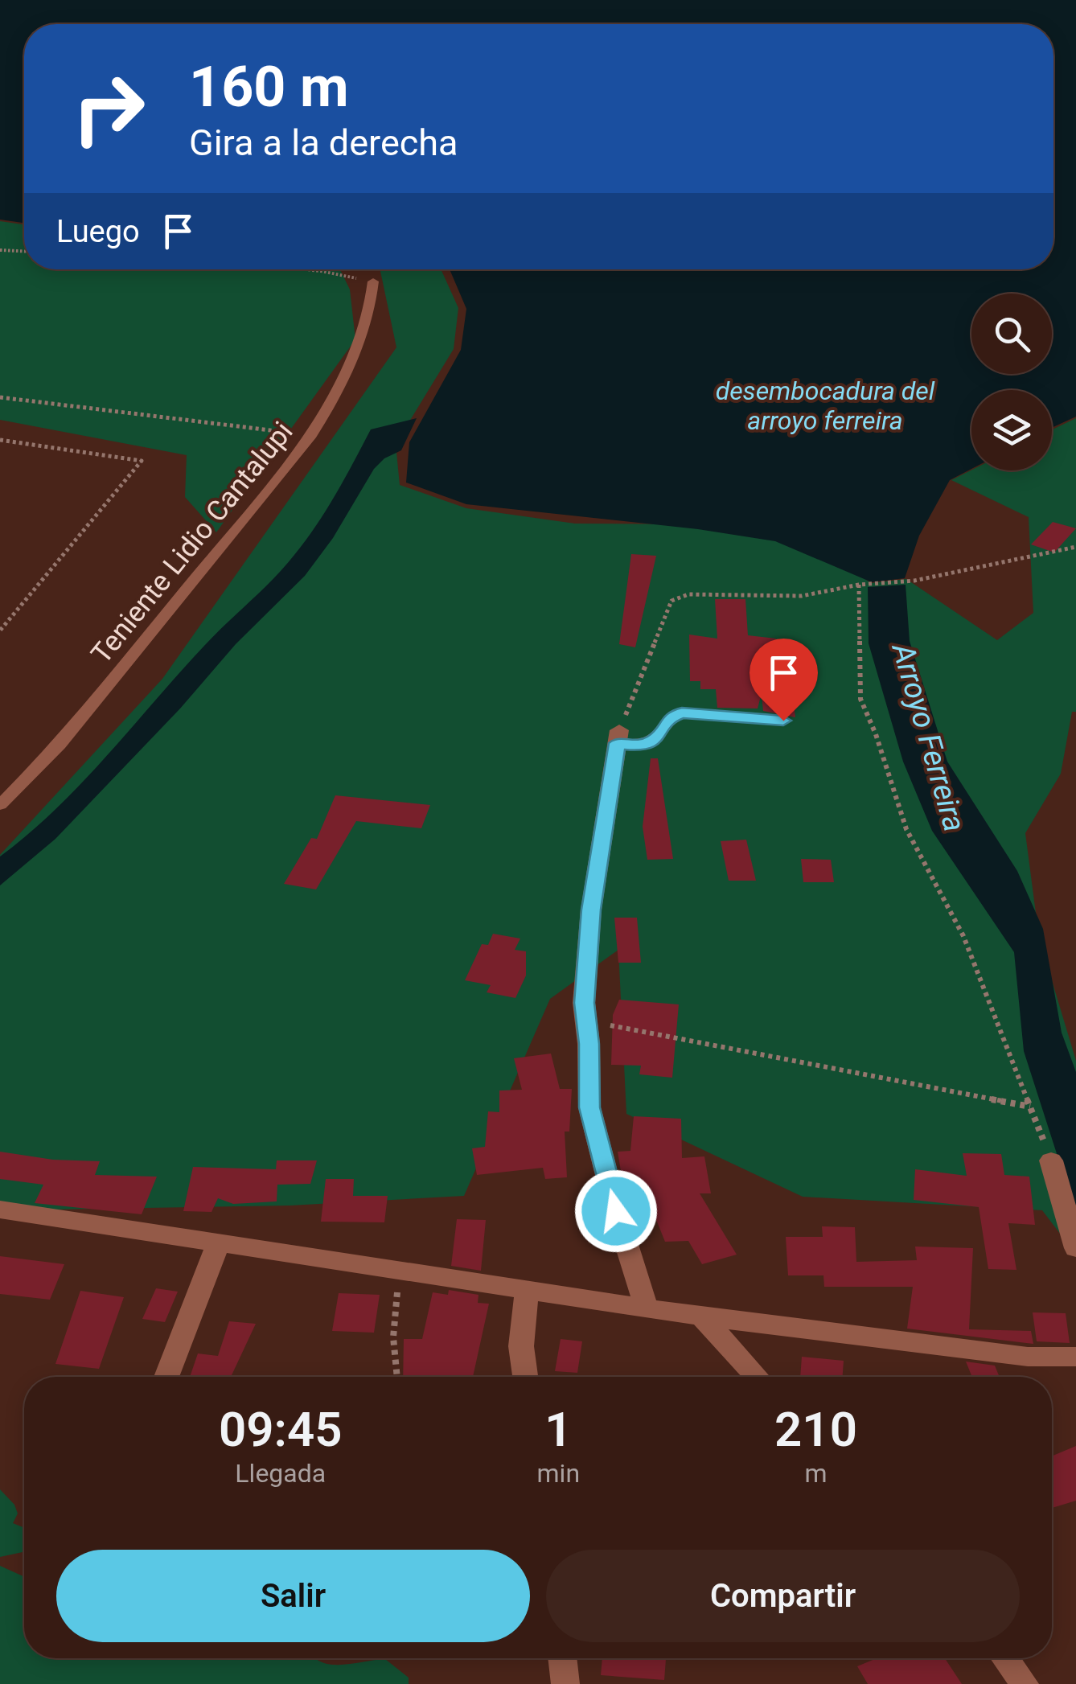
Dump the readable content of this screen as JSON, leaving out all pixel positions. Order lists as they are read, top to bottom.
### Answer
{
  "streets": {
    "lane": ["Teniente Lidio Cantalupi"]
  },
  "water": ["desembocadura del arroyo ferreira", "Arroyo Ferreira"],
  "page": {
    "turn": ["160 m", "Gira a la derecha"],
    "then": "Luego",
    "eta": [
      "09:45",
      "Llegada",
      "1",
      "min",
      "210",
      "m"
    ],
    "buttons": ["Salir", "Compartir"]
  }
}
